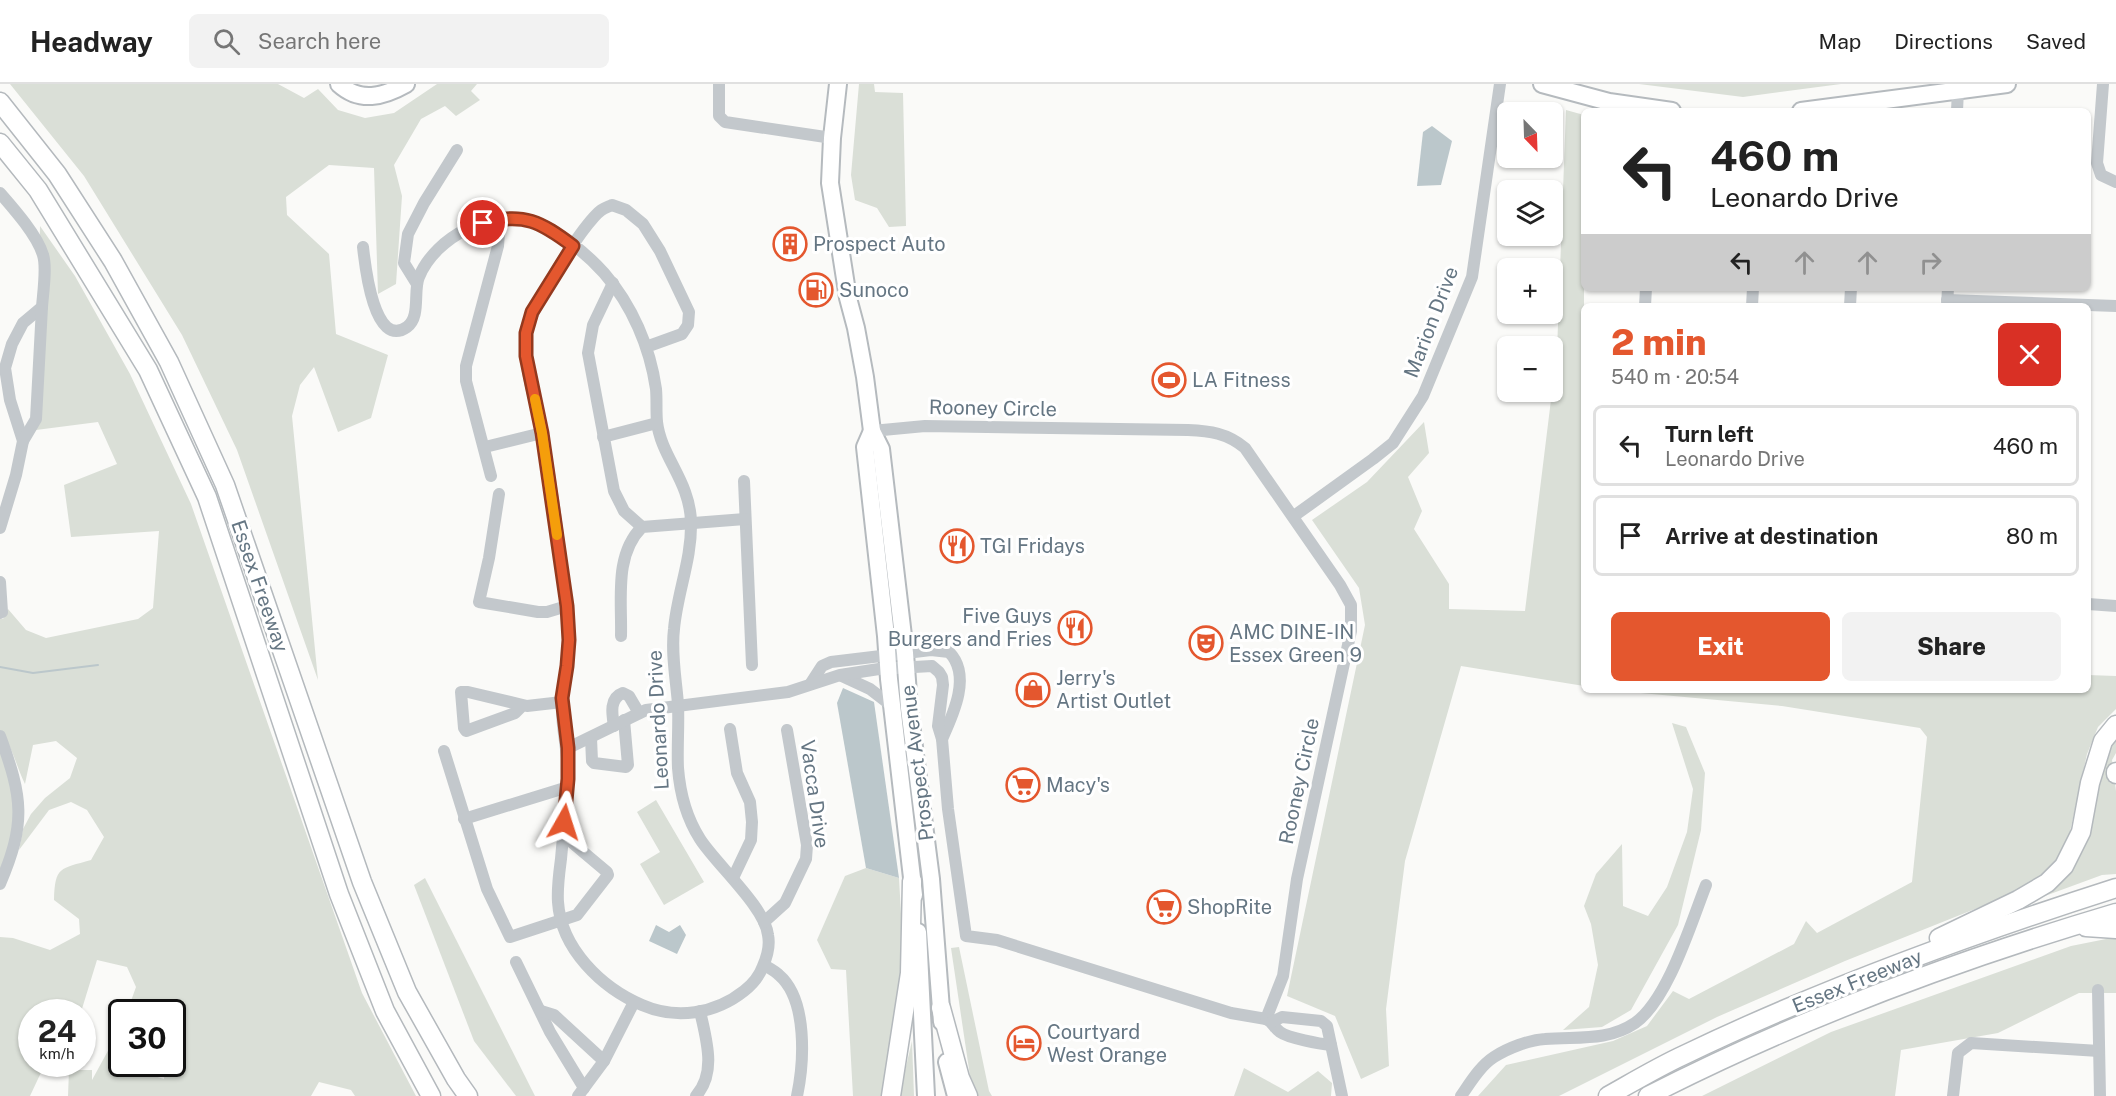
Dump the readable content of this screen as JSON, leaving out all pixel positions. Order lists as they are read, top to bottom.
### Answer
{
  "streets": {
    "highway": ["Essex Freeway"],
    "main road": ["Prospect Avenue"],
    "street": [
      "Marion Drive",
      "Rooney Circle",
      "Leonardo Drive",
      "Vacca Drive"
    ]
  },
  "crossings": [
    ["Marion Drive", "Rooney Circle"],
    ["Rooney Circle", "Prospect Avenue"],
    ["Leonardo Drive", "Vacca Drive"]
  ],
  "places": {
    "building": ["Prospect Auto"],
    "fuel station": ["Sunoco"],
    "sports": ["LA Fitness"],
    "restaurant": ["TGI Fridays", "Five Guys Burgers and Fries"],
    "theatre": ["AMC DINE-IN Essex Green 9"],
    "shop": ["Jerry's Artist Outlet"],
    "supermarket": ["Macy's", "ShopRite"],
    "hotel": ["Courtyard West Orange"]
  },
  "north": "bottom right",
  "page": {
    "header": "Headway",
    "search": "Search here",
    "nav": ["Map", "Directions", "Saved"],
    "map_buttons": ["+", "−"],
    "turn": ["460 m", "Leonardo Drive"],
    "heading": ["2 min", "540 m · 20:54"],
    "list": [
      {
        "name": "Turn left",
        "note": "Leonardo Drive",
        "value": "460 m"
      },
      {
        "name": "Arrive at destination",
        "value": "80 m"
      }
    ],
    "buttons": ["Exit", "Share"],
    "speed": "24 km/h",
    "limit": "30"
  }
}
